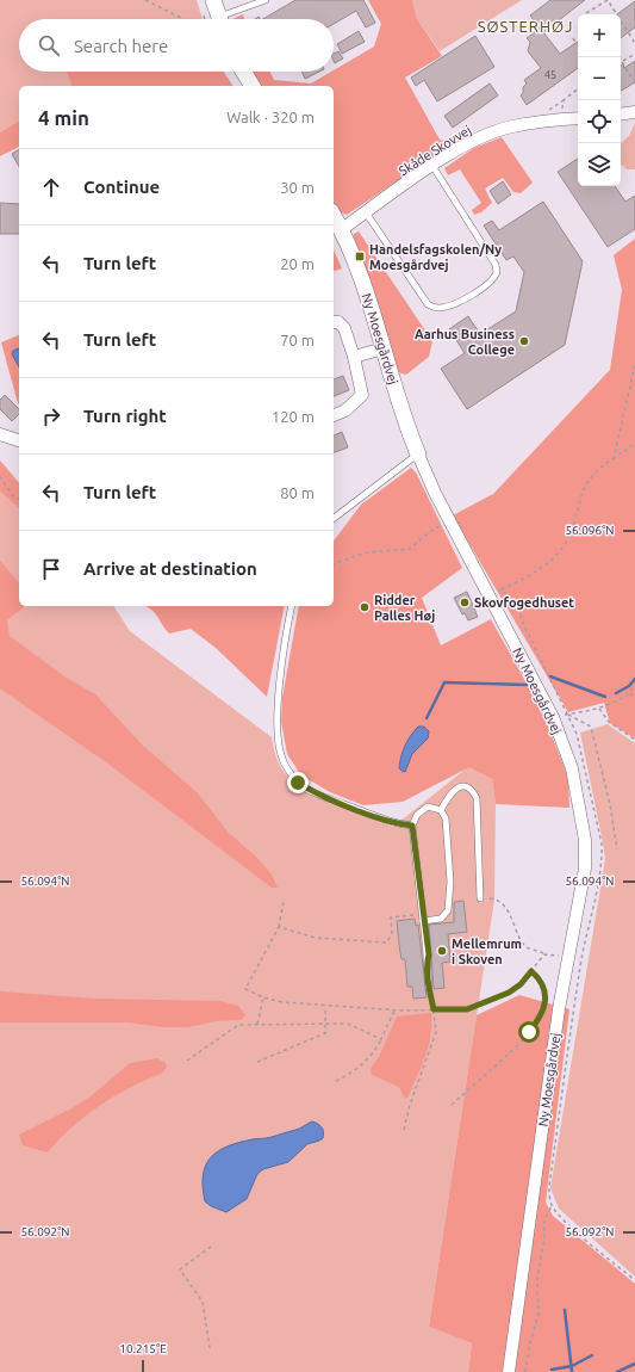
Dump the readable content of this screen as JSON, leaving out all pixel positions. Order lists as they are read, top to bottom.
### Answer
{
  "streets": {
    "street": ["Skåde Skovvej", "Ny Moesgårdvej"]
  },
  "crossings": [
    ["Skåde Skovvej", "Ny Moesgårdvej"]
  ],
  "districts": ["SØSTERHØJ"],
  "places": {
    "transit": ["Handelsfagskolen/Ny Moesgårdvej"],
    "other": [
      "Aarhus Business College",
      "Skovfogedhuset",
      "Ridder Palles Høj",
      "Mellemrum i Skoven"
    ]
  },
  "house_numbers": ["45"],
  "page": {
    "map_buttons": ["+", "−"],
    "search": "Search here",
    "heading": ["4 min", "Walk · 320 m"],
    "list": [
      ["Continue", "30 m"],
      ["Turn left", "20 m"],
      ["Turn left", "70 m"],
      ["Turn right", "120 m"],
      ["Turn left", "80 m"],
      "Arrive at destination"
    ]
  },
  "coordinates": [
    "56.096°N",
    "56.094°N",
    "56.092°N",
    "10.215°E"
  ]
}
